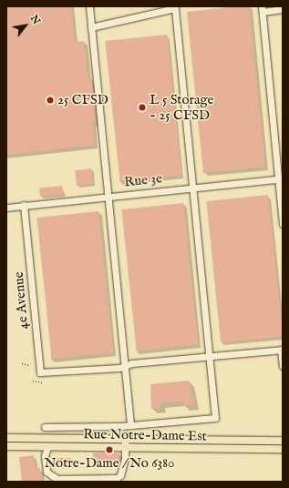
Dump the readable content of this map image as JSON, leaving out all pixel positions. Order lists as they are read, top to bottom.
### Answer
{
  "streets": {
    "main road": ["Rue Notre-Dame Est"],
    "lane": ["Rue 3e", "4e Avenue"]
  },
  "crossings": [
    ["Rue 3e", "4e Avenue"]
  ],
  "places": ["25 CFSD", "L 5 Storage - 25 CFSD", "Notre-Dame / No 6380"],
  "north": "top right"
}
